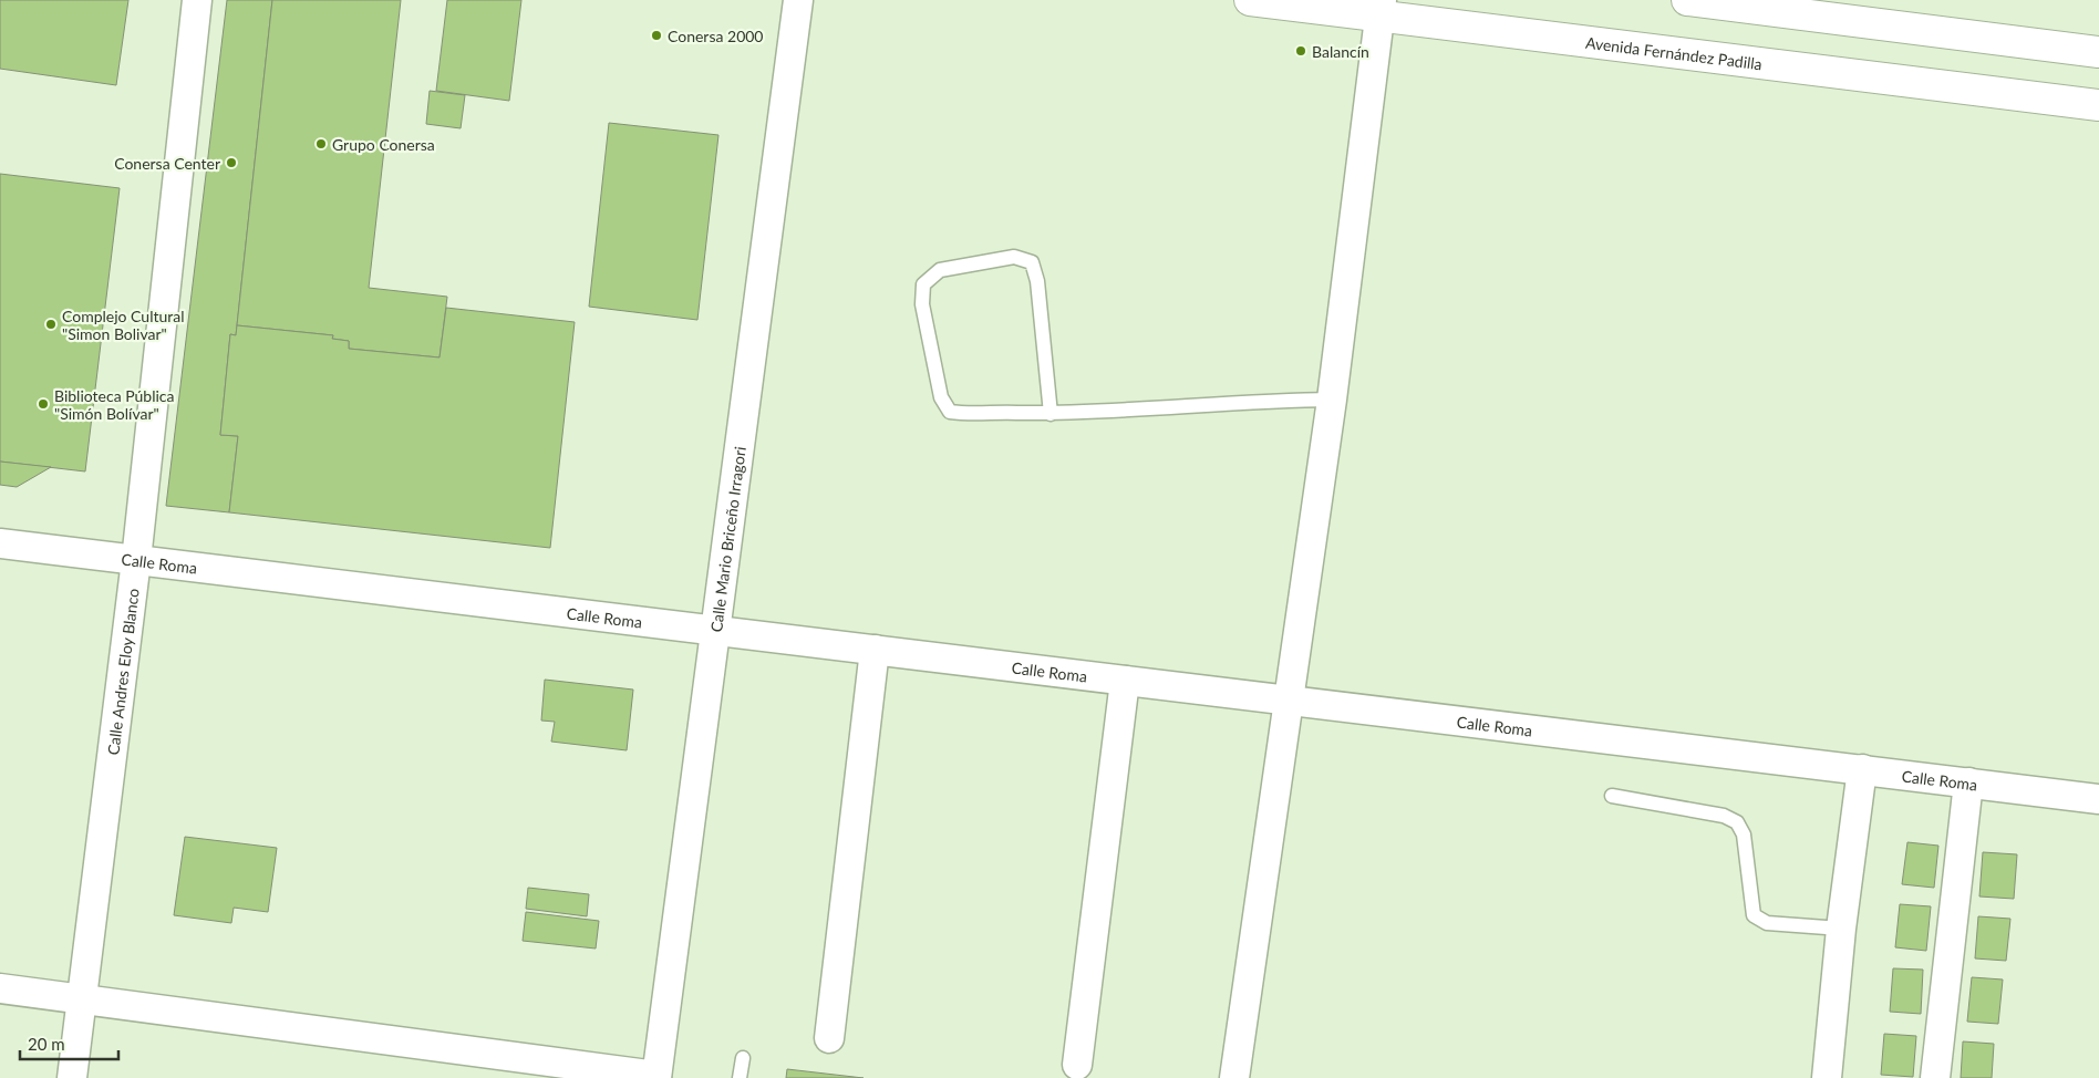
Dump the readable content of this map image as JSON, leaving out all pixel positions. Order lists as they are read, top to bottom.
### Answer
{
  "streets": {
    "main road": ["Avenida Fernández Padilla"],
    "street": ["Calle Mario Briceño Irragori", "Calle Roma", "Calle Andres Eloy Blanco"]
  },
  "crossings": [
    ["Calle Mario Briceño Irragori", "Calle Roma"],
    ["Calle Roma", "Calle Andres Eloy Blanco"]
  ],
  "places": [
    "Conersa 2000",
    "Balancín",
    "Grupo Conersa",
    "Conersa Center",
    "Complejo Cultural \"Simon Bolivar\"",
    "Biblioteca Pública \"Simón Bolívar\""
  ],
  "scale_bar": "20 m"
}
